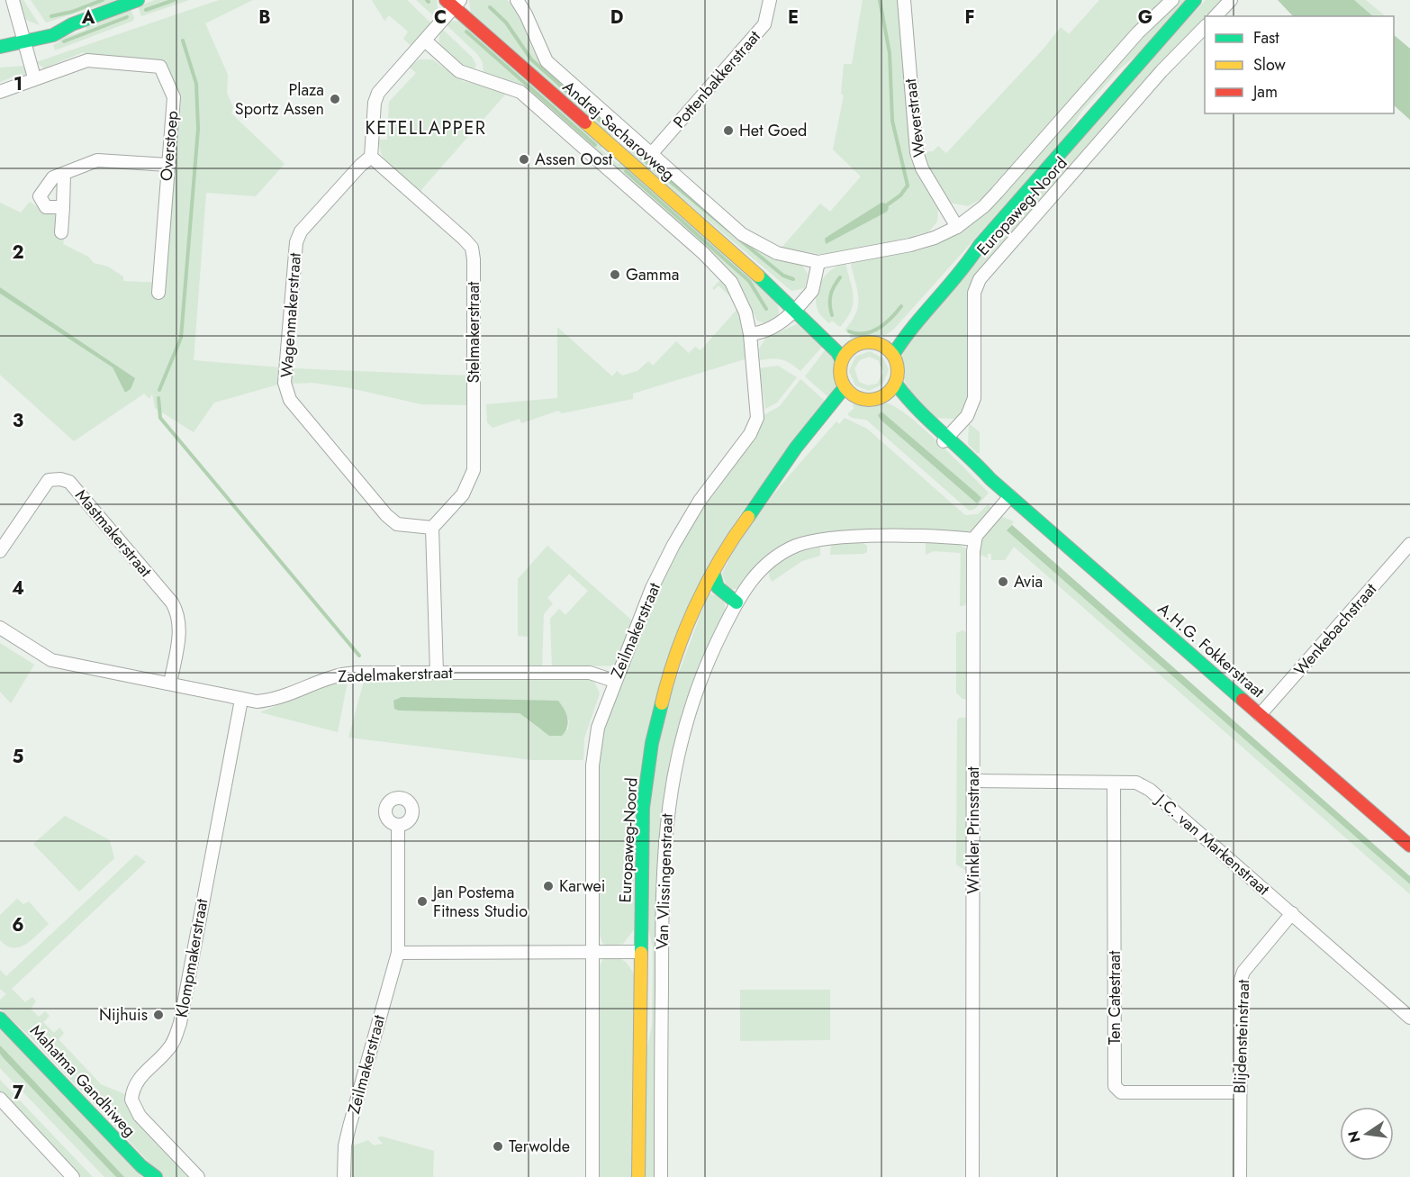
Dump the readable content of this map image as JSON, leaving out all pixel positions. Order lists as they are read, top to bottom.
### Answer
{
  "streets": {
    "main road": [
      "Andrej Sacharovweg",
      "Europaweg-Noord",
      "A.H.G. Fokkerstraat",
      "Mahatma Gandhiweg"
    ],
    "street": [
      "Pottenbakkerstraat",
      "Weverstraat",
      "Overstoep",
      "Wagenmakerstraat",
      "Stelmakerstraat",
      "Mastmakerstraat",
      "Wenkebachstraat",
      "Zeilmakerstraat",
      "Zadelmakerstraat",
      "Winkler Prinsstraat",
      "J.C. van Markenstraat",
      "Van Vlissingenstraat",
      "Klompmakerstraat",
      "Ten Catestraat",
      "Blijdensteinstraat"
    ]
  },
  "crossings": [
    ["Weverstraat", "Europaweg-Noord"],
    ["Andrej Sacharovweg", "Europaweg-Noord"],
    ["Andrej Sacharovweg", "A.H.G. Fokkerstraat"],
    ["Europaweg-Noord", "A.H.G. Fokkerstraat"],
    ["Wagenmakerstraat", "Stelmakerstraat"],
    ["Mastmakerstraat", "Zadelmakerstraat"],
    ["Wenkebachstraat", "A.H.G. Fokkerstraat"],
    ["Zeilmakerstraat", "Zadelmakerstraat"],
    ["Zadelmakerstraat", "Klompmakerstraat"],
    ["Winkler Prinsstraat", "J.C. van Markenstraat"],
    ["Winkler Prinsstraat", "Van Vlissingenstraat"],
    ["J.C. van Markenstraat", "Ten Catestraat"],
    ["J.C. van Markenstraat", "Blijdensteinstraat"],
    ["Ten Catestraat", "Blijdensteinstraat"]
  ],
  "districts": ["KETELLAPPER"],
  "places": [
    "Plaza Sportz Assen",
    "Het Goed",
    "Assen Oost",
    "Gamma",
    "Avia",
    "Karwei",
    "Jan Postema Fitness Studio",
    "Nijhuis",
    "Terwolde"
  ],
  "legend": ["Fast", "Slow", "Jam"],
  "north": "left",
  "grid": {
    "columns": [
      "A",
      "B",
      "C",
      "D",
      "E",
      "F",
      "G"
    ],
    "rows": [
      "1",
      "2",
      "3",
      "4",
      "5",
      "6",
      "7"
    ]
  }
}
